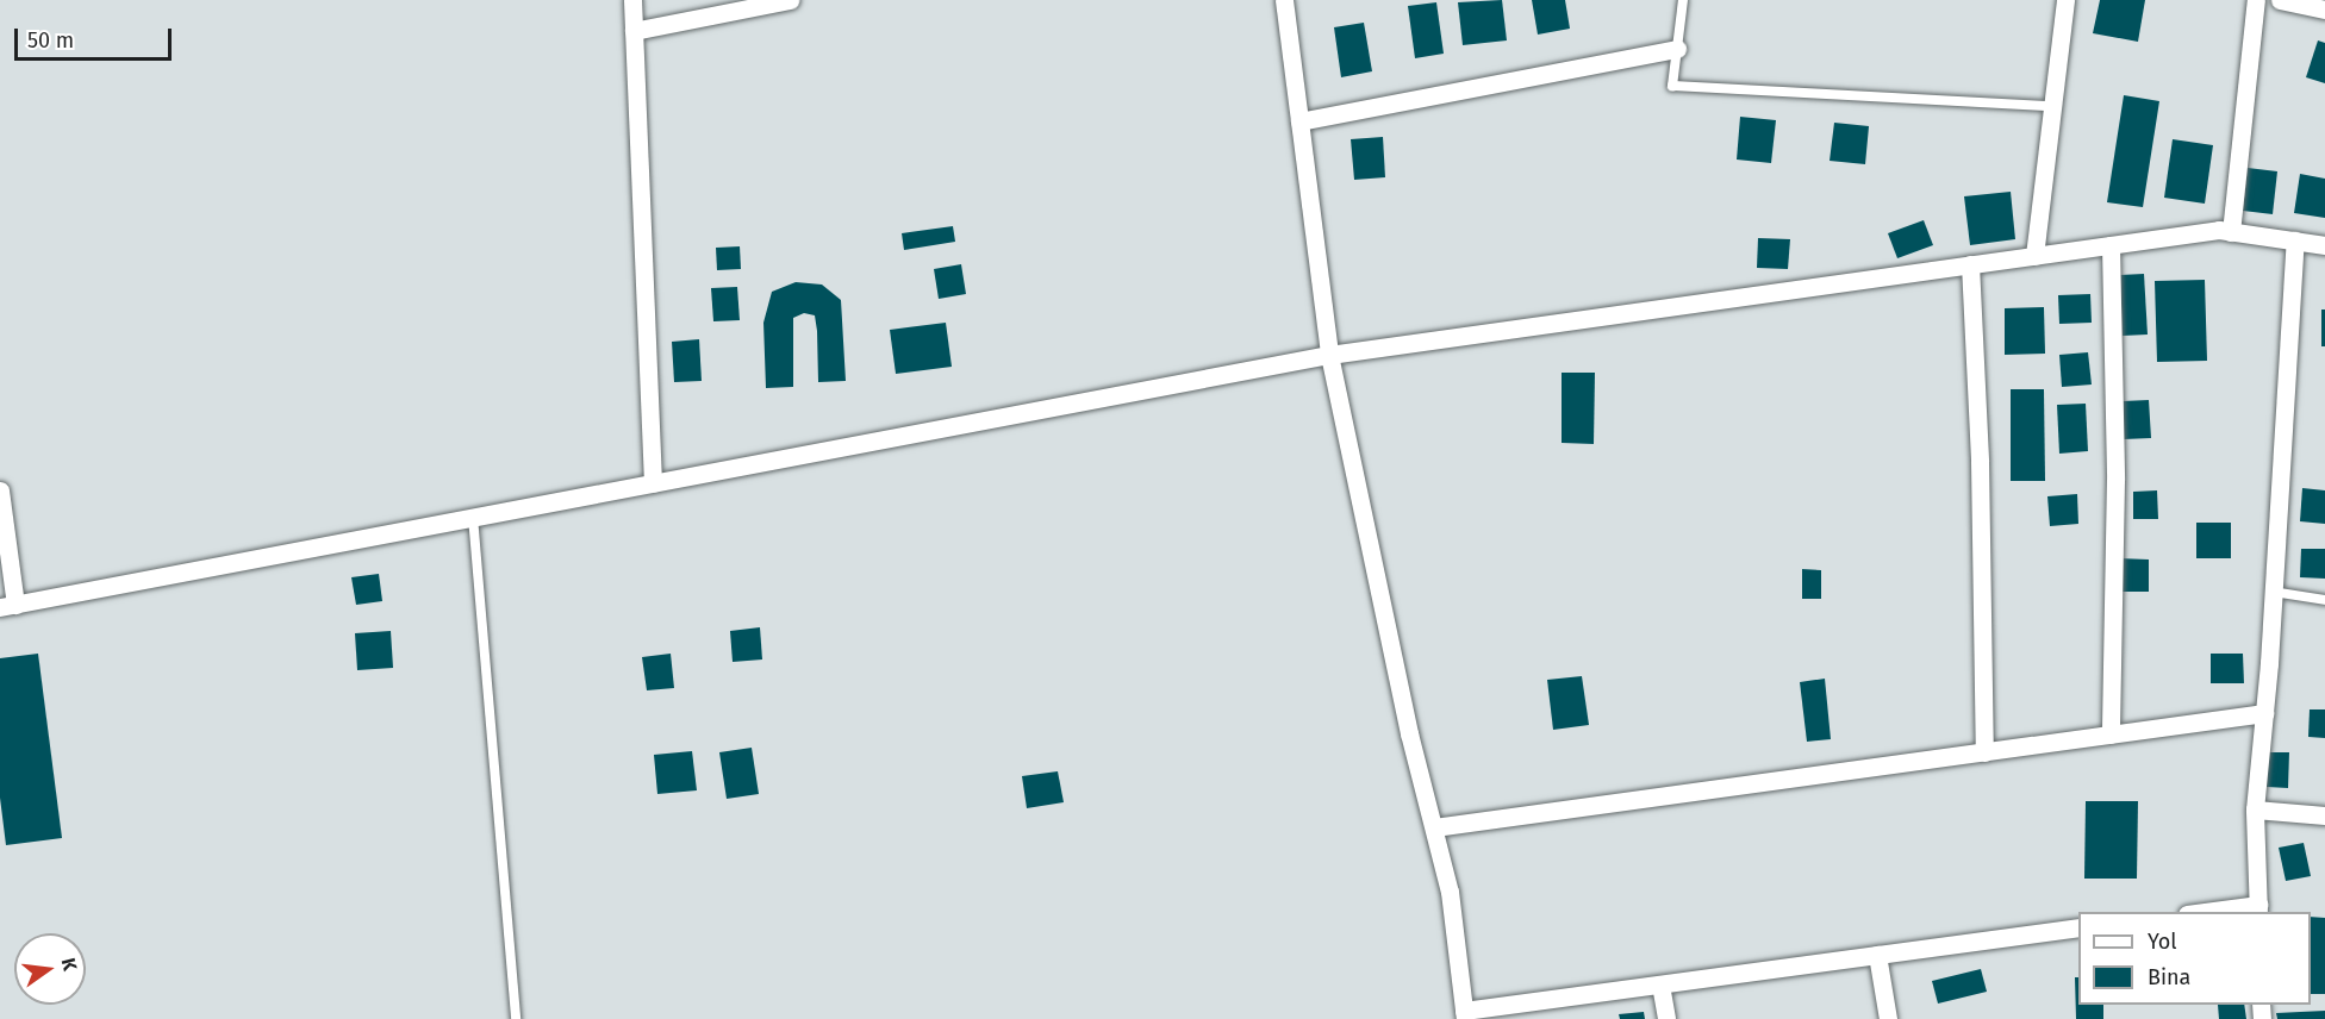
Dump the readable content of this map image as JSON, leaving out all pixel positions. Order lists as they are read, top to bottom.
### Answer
{
  "legend": ["Yol", "Bina"],
  "scale_bar": "50 m",
  "north": "right"
}
